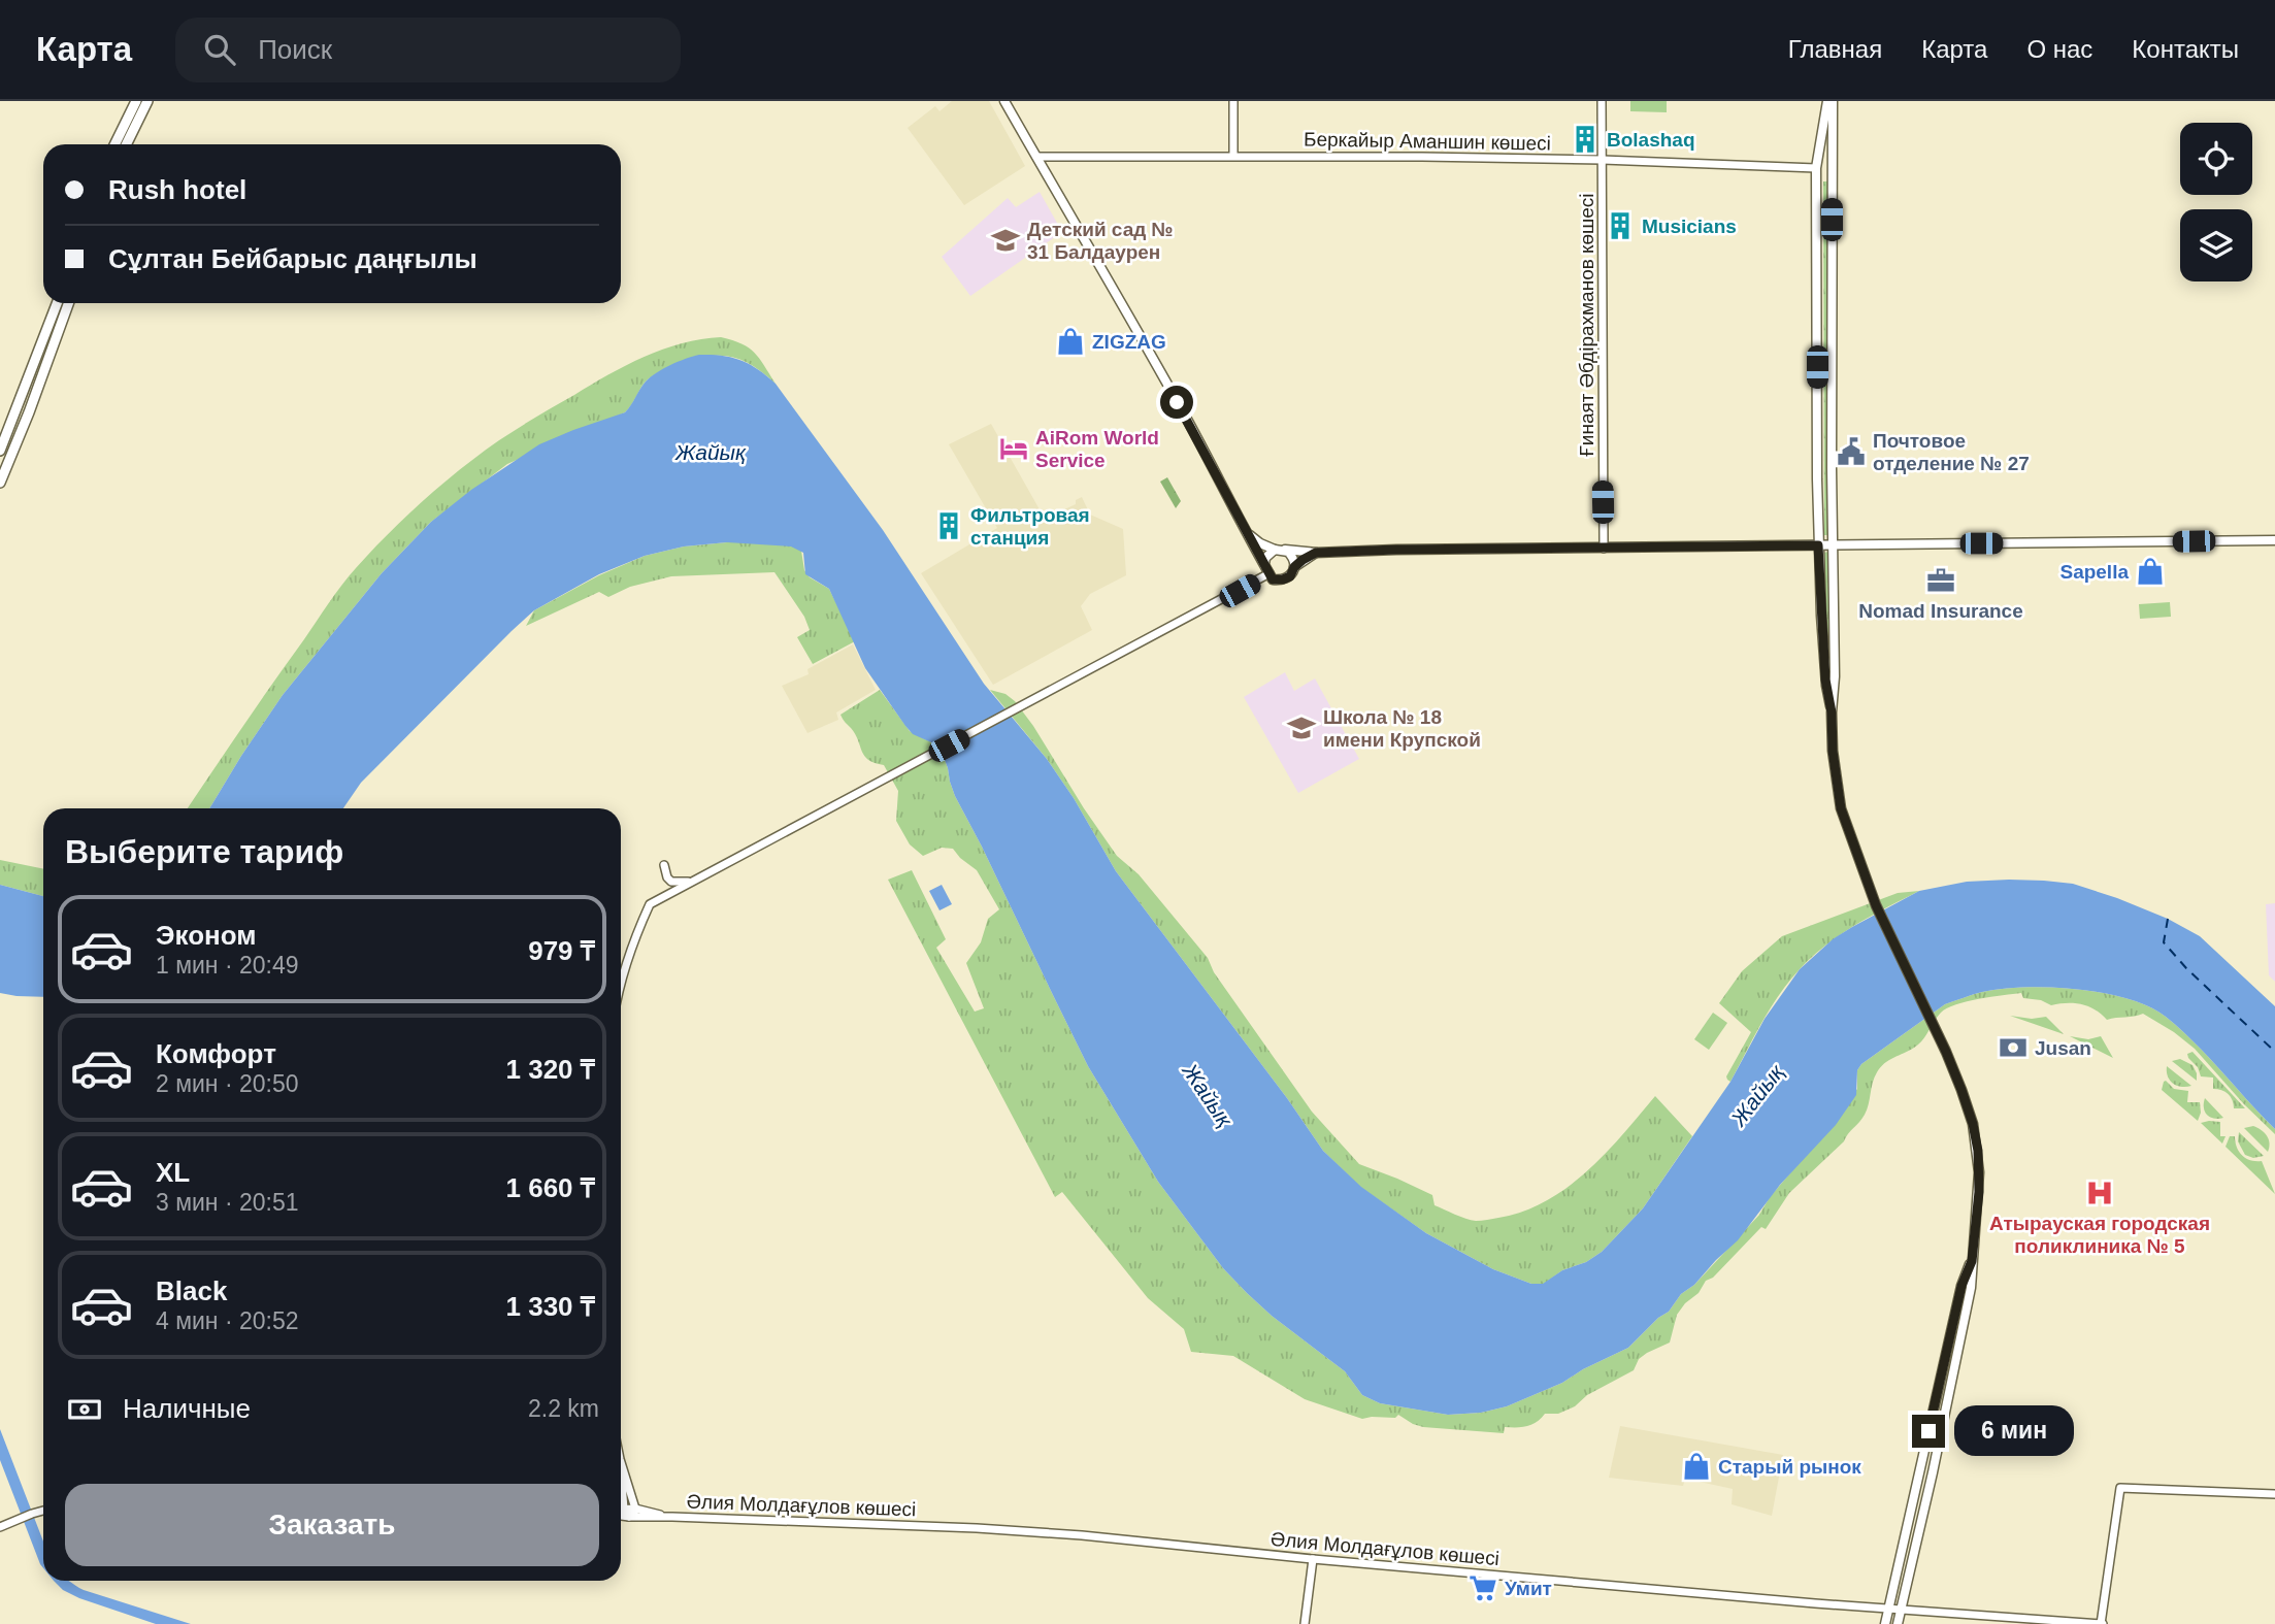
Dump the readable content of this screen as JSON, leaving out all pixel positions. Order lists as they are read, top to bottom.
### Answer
{
  "streets": {
    "main road": ["Беркайыр Аманшин көшесі", "Ғинаят Әбдірахманов көшесі", "Әлия Молдағұлов көшесі"]
  },
  "crossings": [
    ["Беркайыр Аманшин көшесі", "Ғинаят Әбдірахманов көшесі"]
  ],
  "water": ["Жайық"],
  "places": {
    "building": ["Bolashaq", "Musicians", "Фильтровая станция"],
    "school or university": ["Детский сад № 31 Балдаурен", "Школа № 18 имени Крупской"],
    "shop": ["ZIGZAG", "Sapella", "Старый рынок"],
    "hotel": ["AiRom World Service"],
    "public building": ["Почтовое отделение № 27"],
    "office": ["Nomad Insurance"],
    "bank": ["Jusan"],
    "hospital": ["Атырауская городская поликлиника № 5"],
    "supermarket": ["Умит"]
  },
  "page": {
    "header": "Карта",
    "search": "Поиск",
    "nav": [
      "Главная",
      "Карта",
      "О нас",
      "Контакты"
    ],
    "banner": ["Rush hotel", "Сұлтан Бейбарыс даңғылы"],
    "heading": "Выберите тариф",
    "list": [
      {
        "name": "Эконом",
        "note": "1 мин · 20:49",
        "value": "979 ₸"
      },
      {
        "name": "Комфорт",
        "note": "2 мин · 20:50",
        "value": "1 320 ₸"
      },
      {
        "name": "XL",
        "note": "3 мин · 20:51",
        "value": "1 660 ₸"
      },
      {
        "name": "Black",
        "note": "4 мин · 20:52",
        "value": "1 330 ₸"
      }
    ],
    "pay": ["Наличные", "2.2 km"],
    "bubble": "6 мин",
    "buttons": "Заказать"
  }
}
